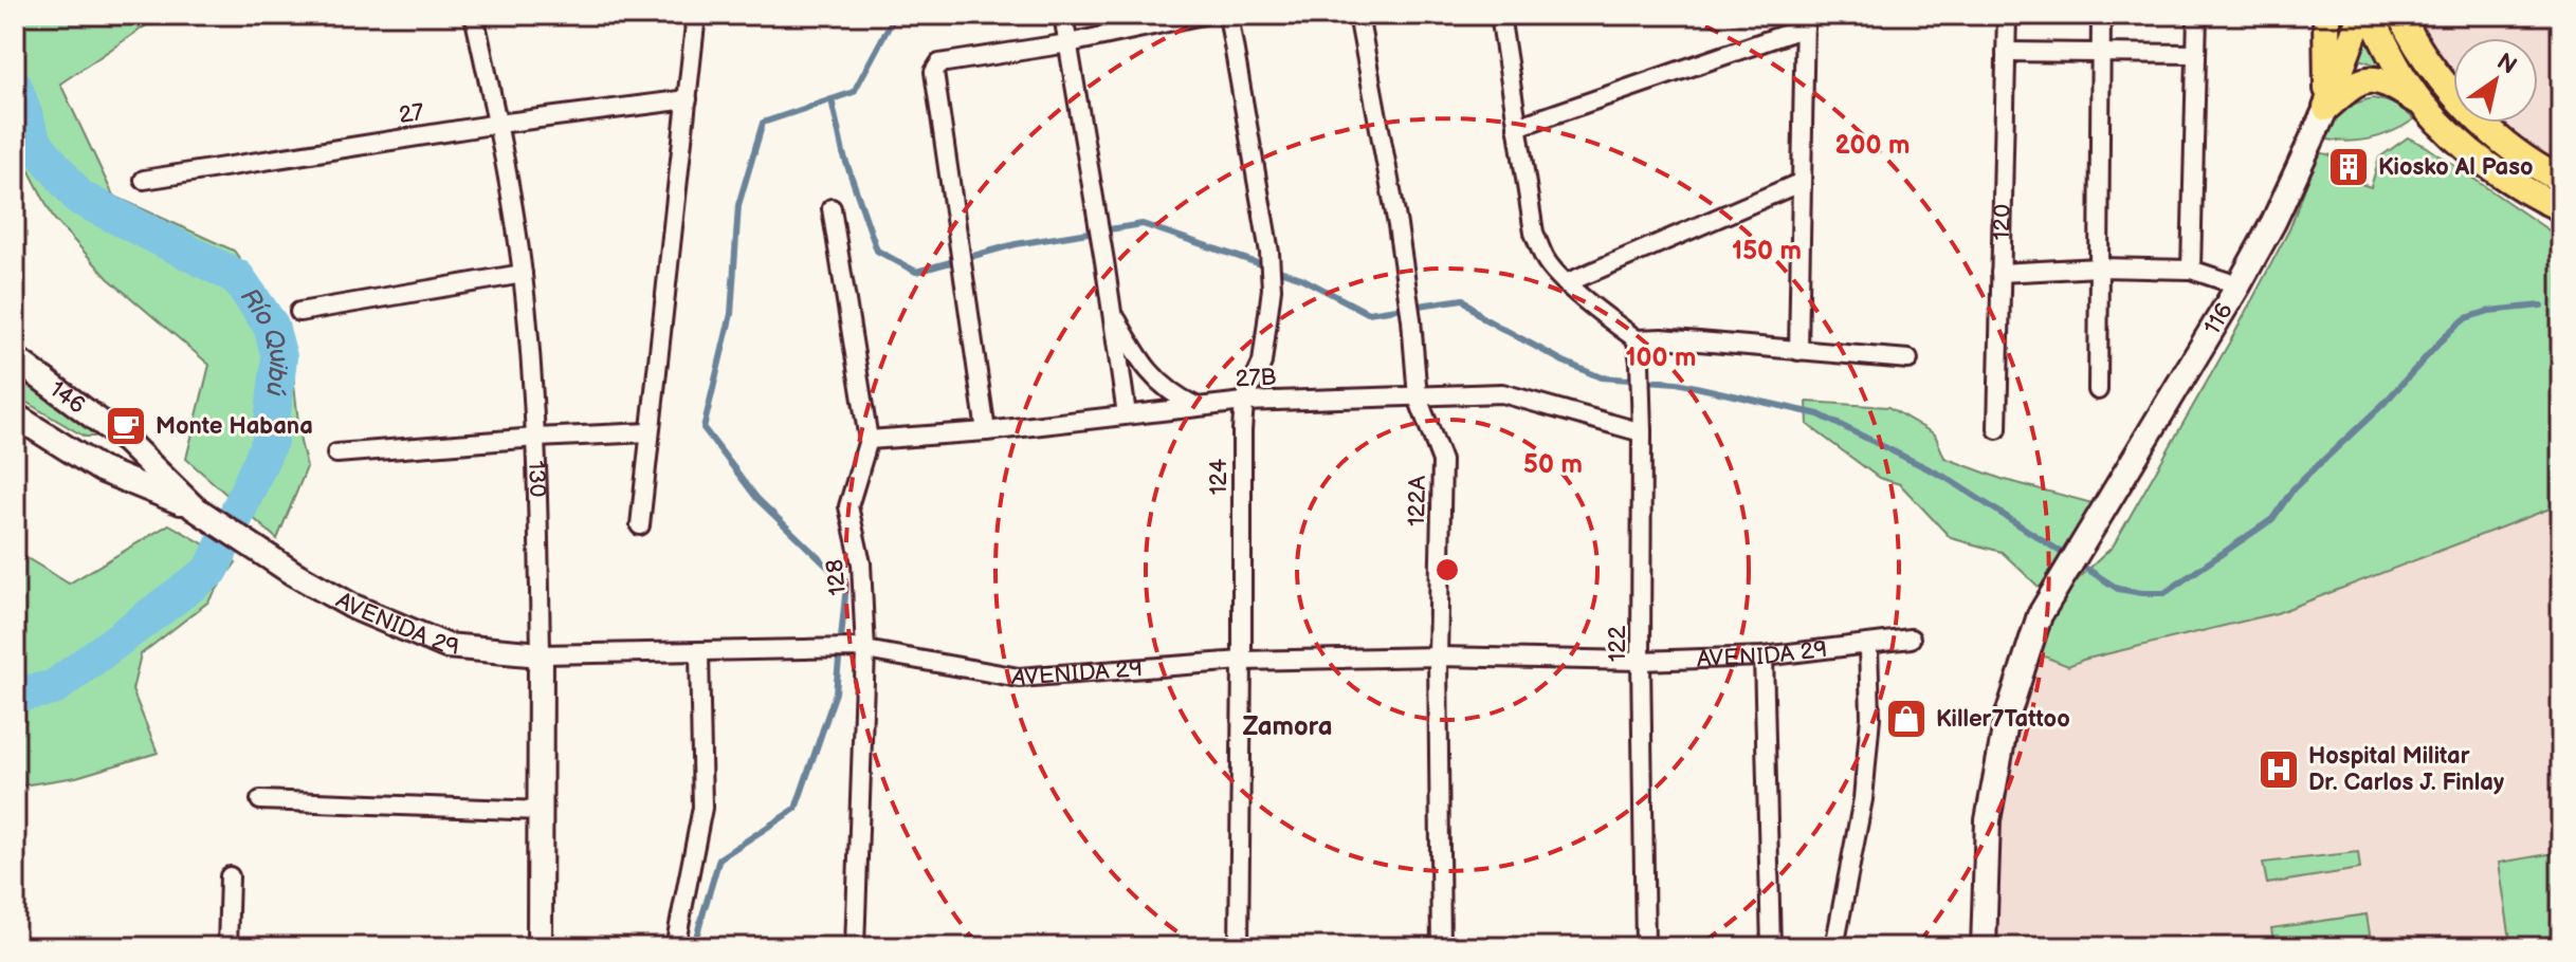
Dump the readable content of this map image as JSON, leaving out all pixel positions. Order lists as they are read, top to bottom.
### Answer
{
  "streets": {
    "street": [
      "27",
      "120",
      "116",
      "27B",
      "146",
      "124",
      "130",
      "122A",
      "128",
      "AVENIDA 29",
      "122"
    ]
  },
  "crossings": [
    ["27", "130"],
    ["27B", "124"],
    ["27B", "122A"],
    ["27B", "128"],
    ["27B", "122"],
    ["146", "AVENIDA 29"],
    ["124", "AVENIDA 29"],
    ["130", "AVENIDA 29"],
    ["122A", "AVENIDA 29"],
    ["128", "AVENIDA 29"],
    ["AVENIDA 29", "122"]
  ],
  "districts": ["Zamora"],
  "water": ["Río Quibú"],
  "places": {
    "building": ["Kiosko Al Paso"],
    "cafe": ["Monte Habana"],
    "shop": ["Killer7Tattoo"],
    "hospital": ["Hospital Militar Dr. Carlos J. Finlay"]
  },
  "north": "top right",
  "rings": [
    "200 m",
    "150 m",
    "100 m",
    "50 m"
  ]
}
